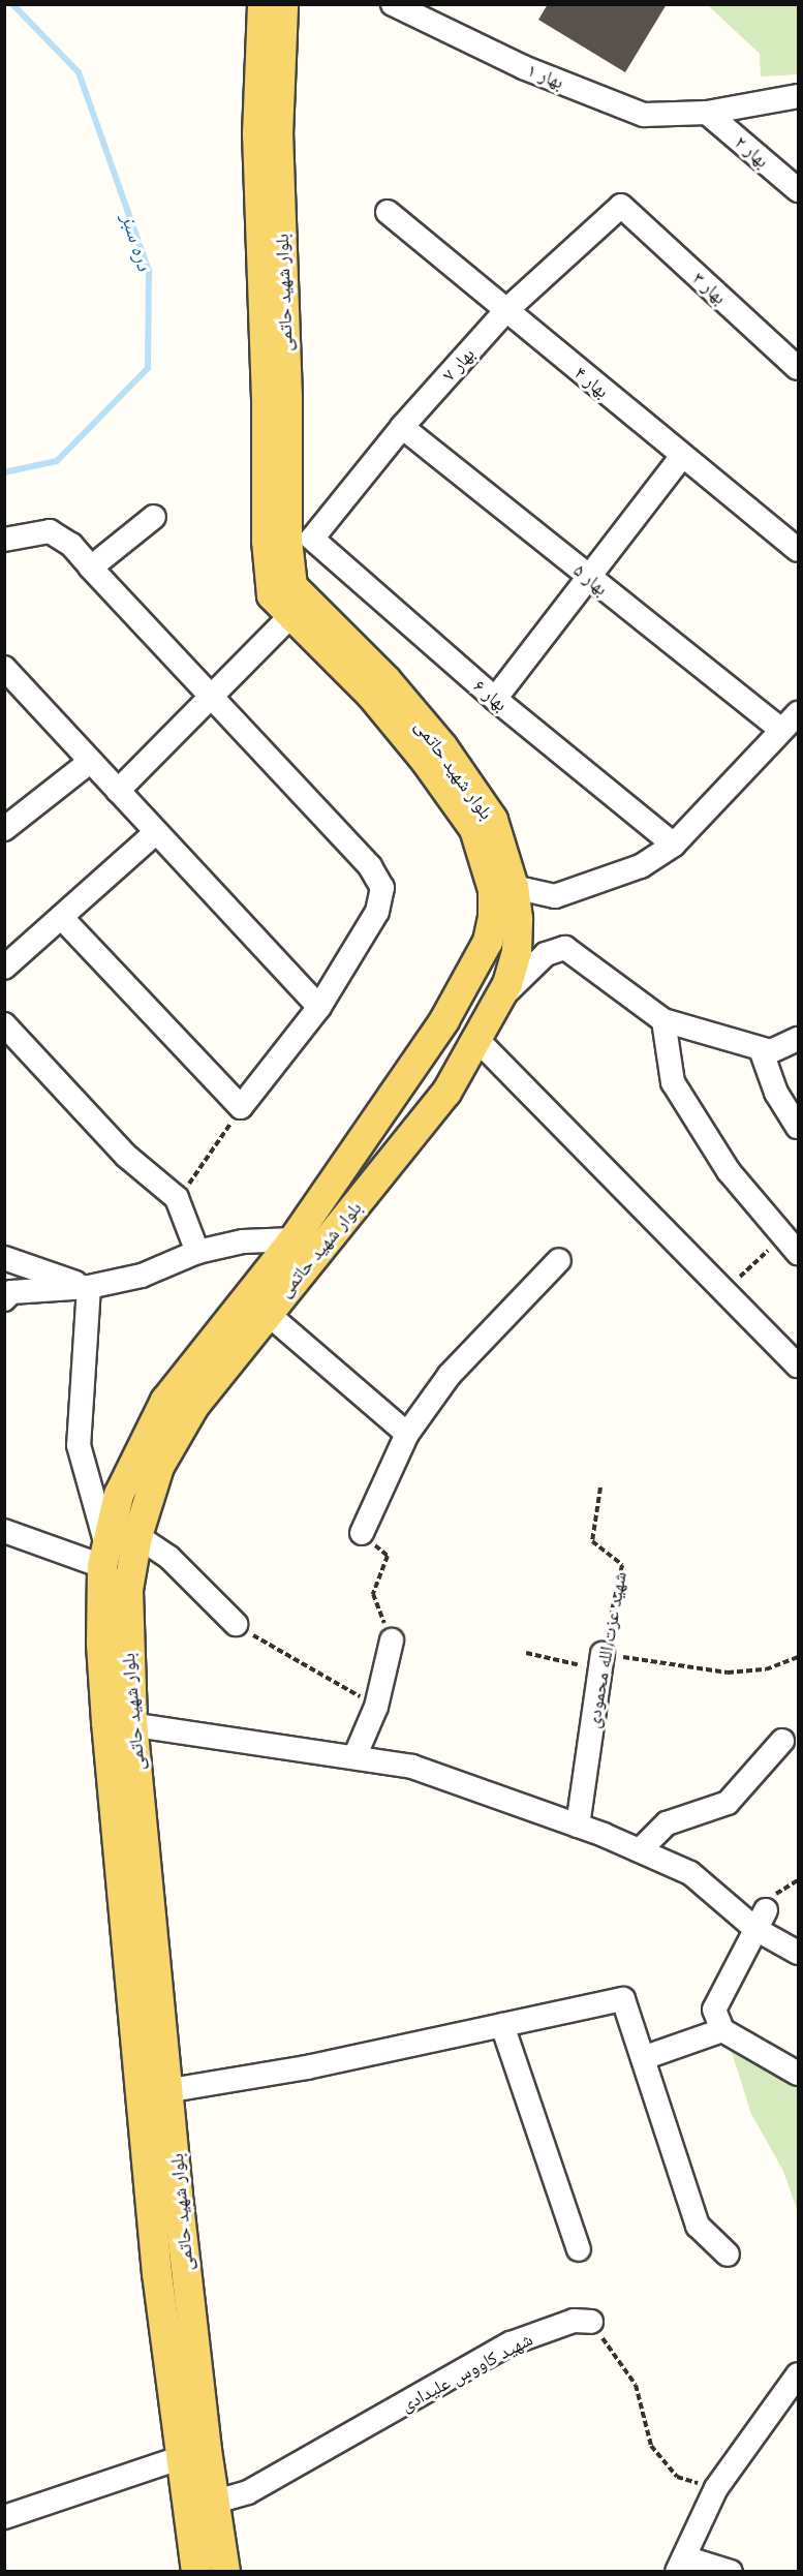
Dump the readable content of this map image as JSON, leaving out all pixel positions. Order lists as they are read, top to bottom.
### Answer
{
  "streets": {
    "main road": ["بلوار شهید حاتمی"],
    "street": [
      "بهار ۱",
      "بهار ۲",
      "بهار ۳",
      "بهار ۷",
      "بهار ۴",
      "بهار ۵",
      "بهار ۶",
      "شهید عزت الله محمودی",
      "شهید کاووس علیدادی"
    ]
  },
  "crossings": [
    ["بهار ۱", "بهار ۲"],
    ["بهار ۳", "بهار ۷"],
    ["بلوار شهید حاتمی", "بهار ۷"],
    ["بلوار شهید حاتمی", "بهار ۶"],
    ["بلوار شهید حاتمی", "شهید کاووس علیدادی"],
    ["بهار ۷", "بهار ۴"],
    ["بهار ۷", "بهار ۵"],
    ["بهار ۷", "بهار ۶"]
  ],
  "water": ["دره سبز"]
}
